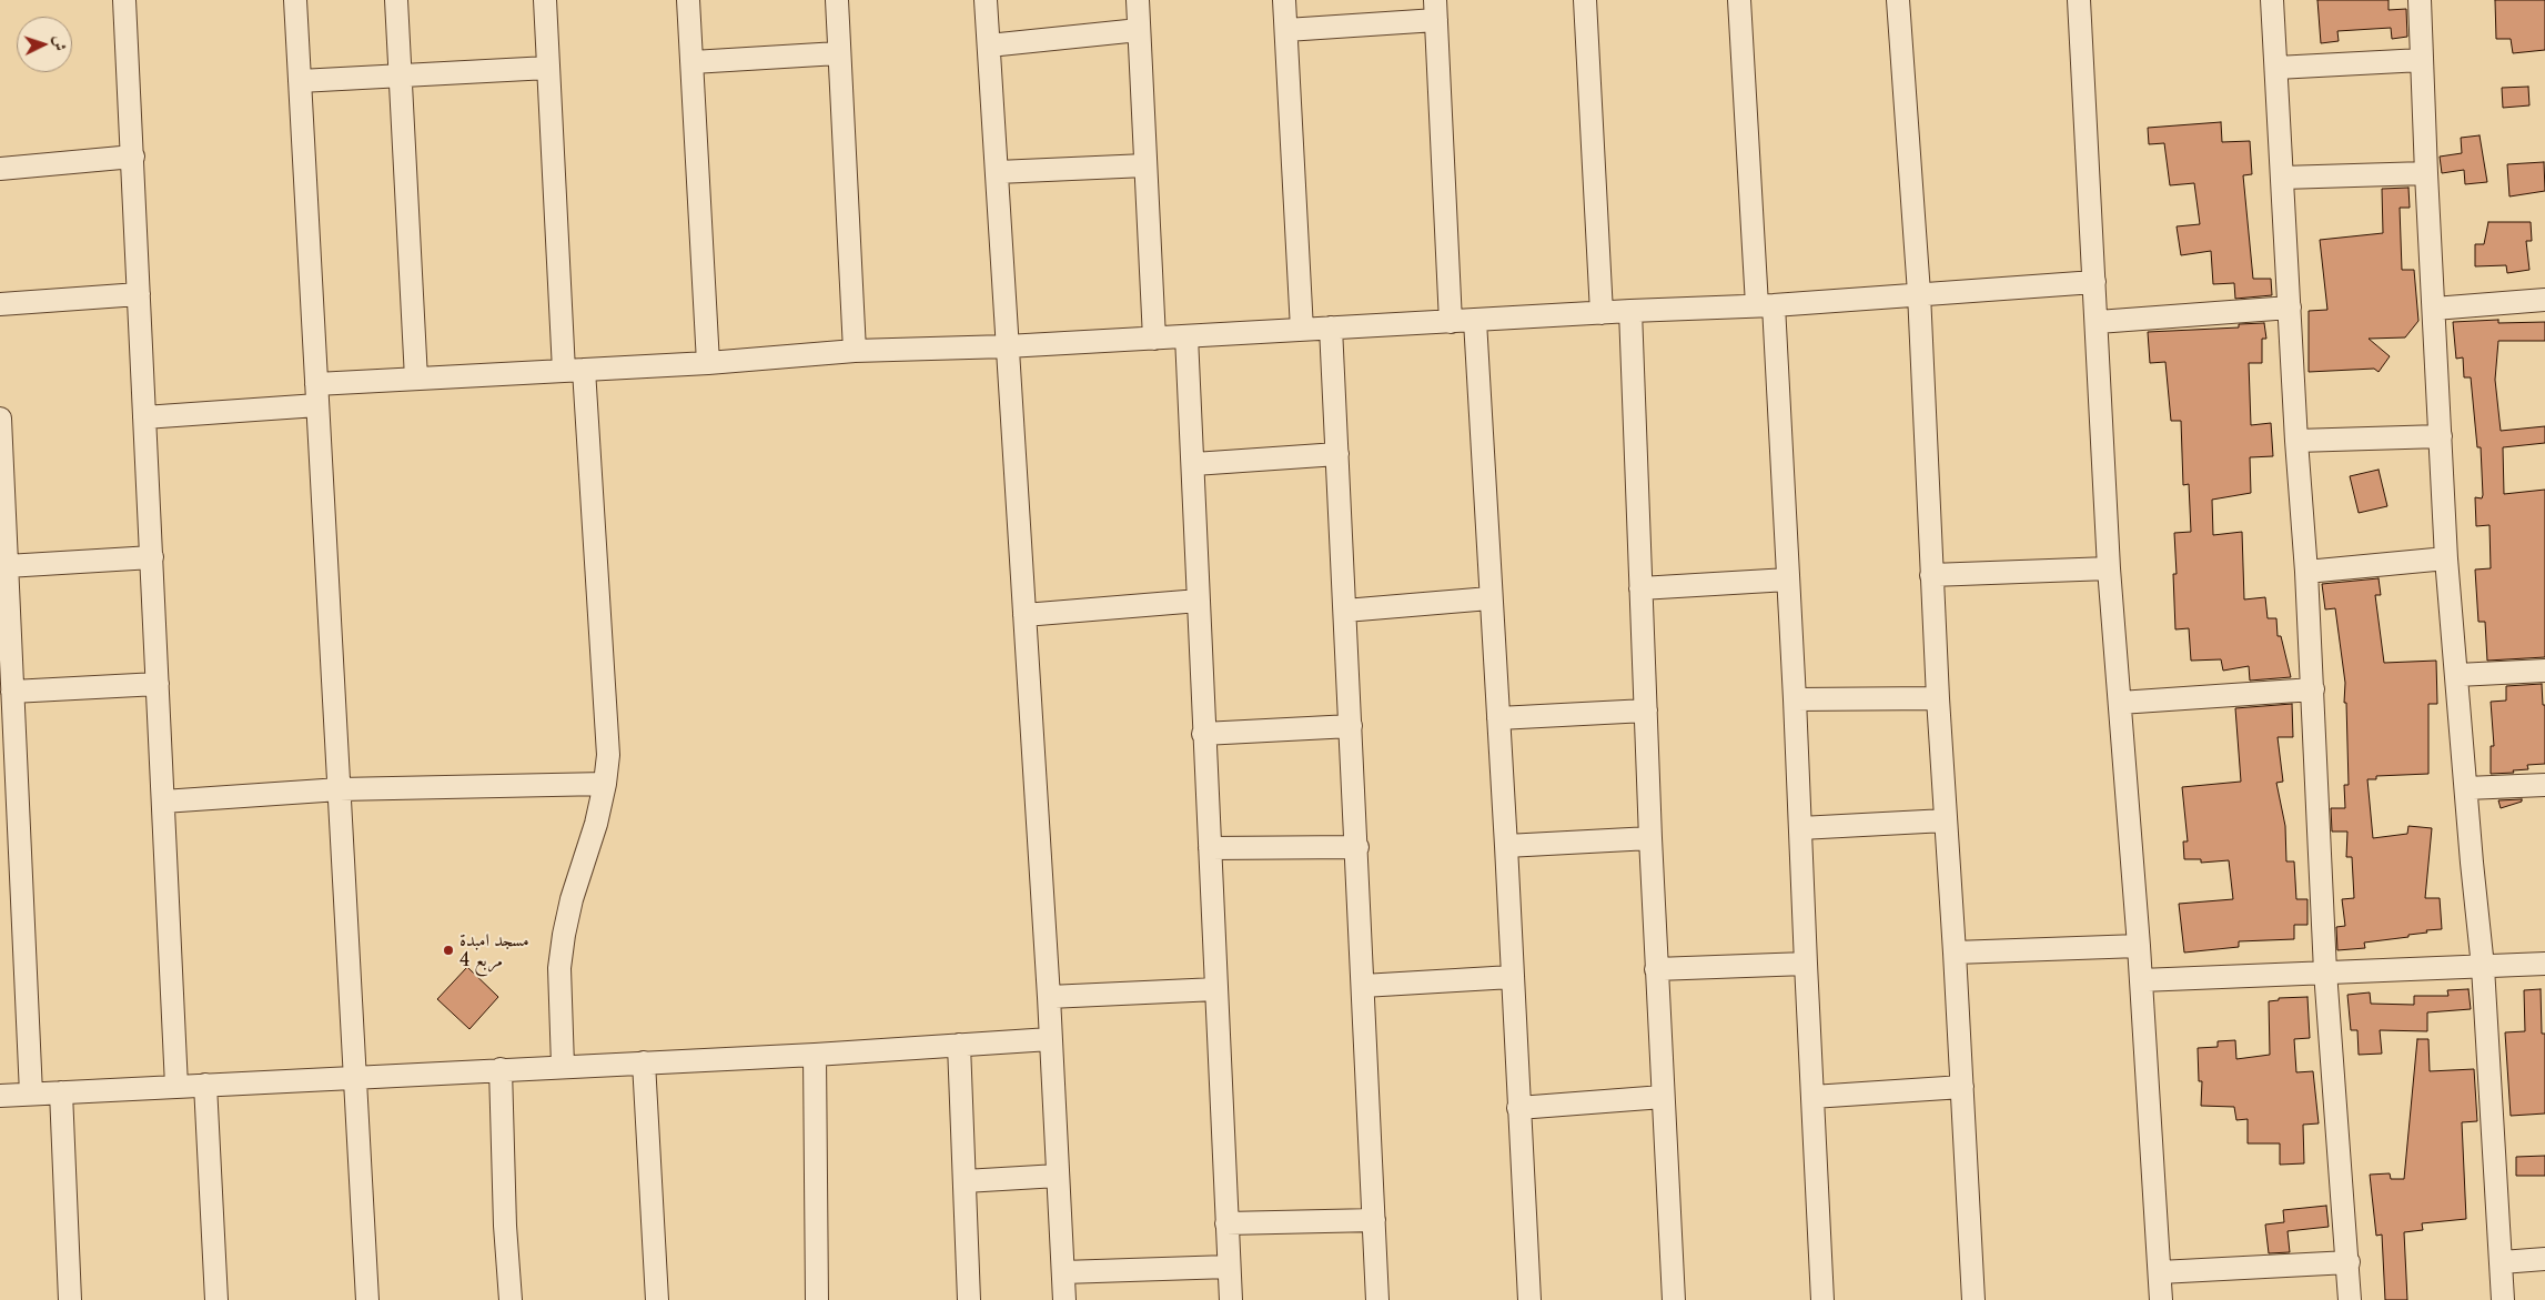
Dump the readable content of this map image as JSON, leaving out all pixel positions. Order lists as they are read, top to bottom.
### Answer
{
  "places": ["مسجد امبدة مربع 4"],
  "north": "right"
}
